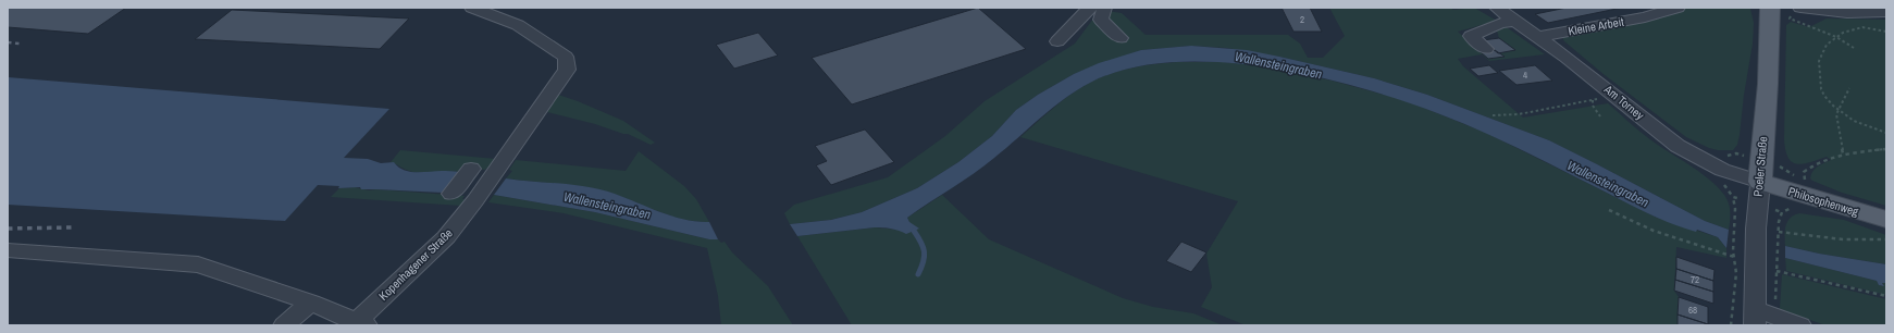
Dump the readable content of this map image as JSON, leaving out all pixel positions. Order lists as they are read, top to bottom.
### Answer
{
  "streets": {
    "main road": ["Poeler Straße", "Philosophenweg"],
    "street": ["Kleine Arbeit", "Am Torney", "Kopenhagener Straße"]
  },
  "crossings": [
    ["Kleine Arbeit", "Am Torney"],
    ["Am Torney", "Poeler Straße"],
    ["Am Torney", "Philosophenweg"],
    ["Poeler Straße", "Philosophenweg"]
  ],
  "water": ["Wallensteingraben"],
  "house_numbers": [
    "2",
    "4",
    "72",
    "68"
  ]
}
